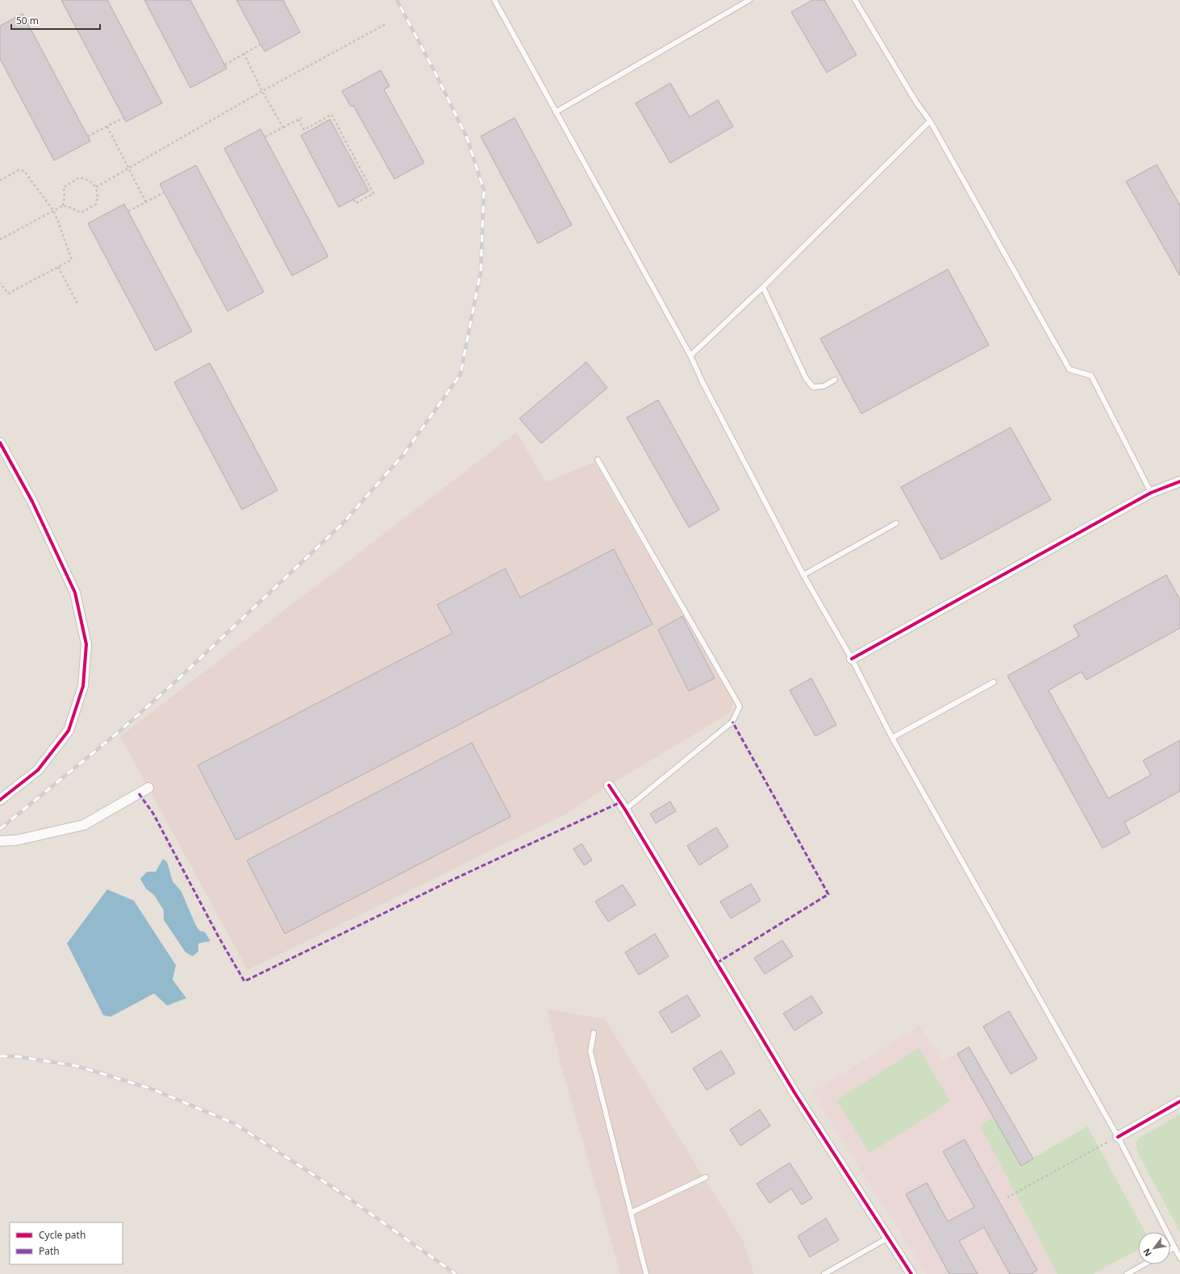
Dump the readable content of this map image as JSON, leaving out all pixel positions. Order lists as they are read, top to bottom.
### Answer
{
  "legend": ["Cycle path", "Path"],
  "scale_bar": "50 m",
  "north": "bottom left"
}
